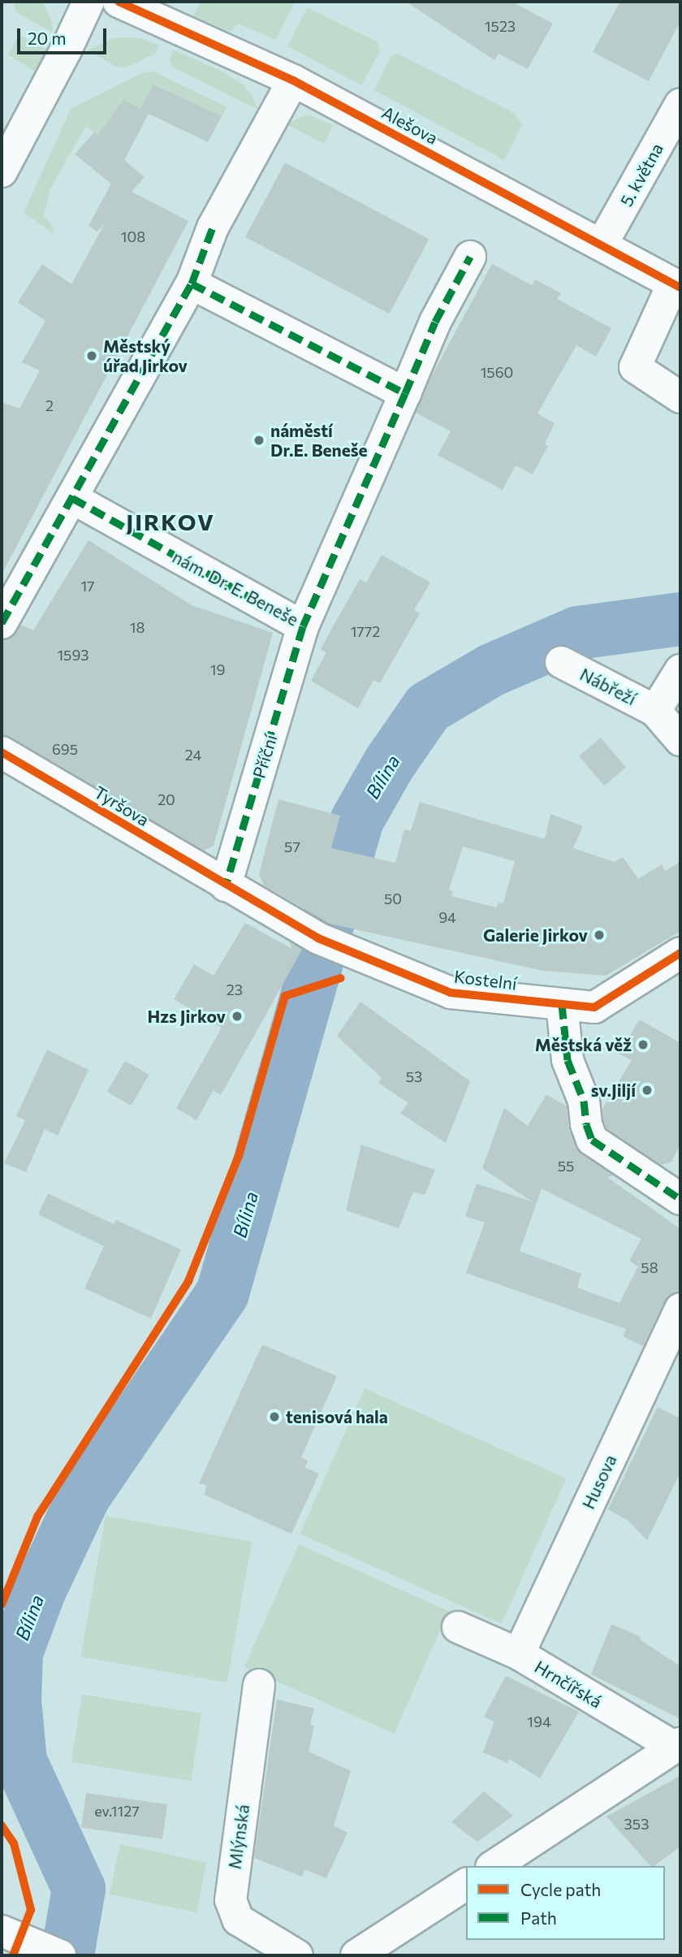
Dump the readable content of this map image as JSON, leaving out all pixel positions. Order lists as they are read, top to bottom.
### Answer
{
  "streets": {
    "street": [
      "Alešova",
      "5. května",
      "nám. Dr. E. Beneše",
      "Nábřeží",
      "Příční",
      "Tyršova",
      "Kostelní",
      "Husova",
      "Hrnčířská",
      "Mlýnská"
    ]
  },
  "crossings": [
    ["Alešova", "5. května"],
    ["nám. Dr. E. Beneše", "Příční"],
    ["Příční", "Tyršova"],
    ["Příční", "Kostelní"],
    ["Tyršova", "Kostelní"],
    ["Husova", "Hrnčířská"]
  ],
  "districts": ["JIRKOV"],
  "water": ["Bílina"],
  "places": [
    "Městský úřad Jirkov",
    "náměstí Dr.E. Beneše",
    "Galerie Jirkov",
    "Hzs Jirkov",
    "Městská věž",
    "sv.Jiljí",
    "tenisová hala"
  ],
  "house_numbers": [
    "1523",
    "108",
    "1560",
    "2",
    "17",
    "18",
    "1772",
    "1593",
    "19",
    "695",
    "24",
    "20",
    "57",
    "50",
    "94",
    "23",
    "53",
    "55",
    "58",
    "194",
    "ev.1127",
    "353"
  ],
  "legend": ["Cycle path", "Path"],
  "scale_bar": "20 m"
}
